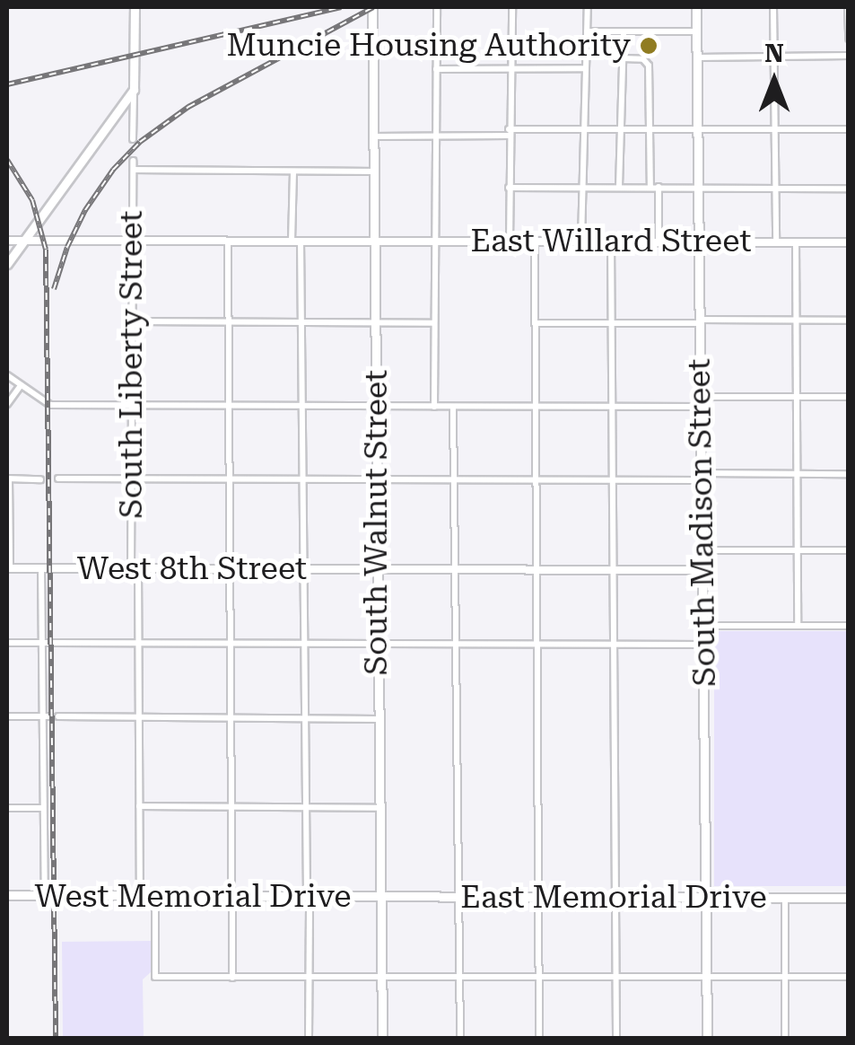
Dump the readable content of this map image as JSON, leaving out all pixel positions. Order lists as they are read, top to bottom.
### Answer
{
  "streets": {
    "main road": [
      "South Walnut Street",
      "South Madison Street",
      "West Memorial Drive",
      "East Memorial Drive"
    ],
    "street": ["East Willard Street", "South Liberty Street", "West 8th Street"]
  },
  "crossings": [
    ["East Willard Street", "South Liberty Street"],
    ["East Willard Street", "South Walnut Street"],
    ["East Willard Street", "South Madison Street"],
    ["South Liberty Street", "West 8th Street"],
    ["South Liberty Street", "West Memorial Drive"],
    ["South Walnut Street", "West 8th Street"],
    ["South Walnut Street", "West Memorial Drive"],
    ["South Walnut Street", "East Memorial Drive"],
    ["South Madison Street", "West 8th Street"],
    ["South Madison Street", "East Memorial Drive"],
    ["West Memorial Drive", "East Memorial Drive"]
  ],
  "places": ["Muncie Housing Authority"],
  "north": "top"
}
